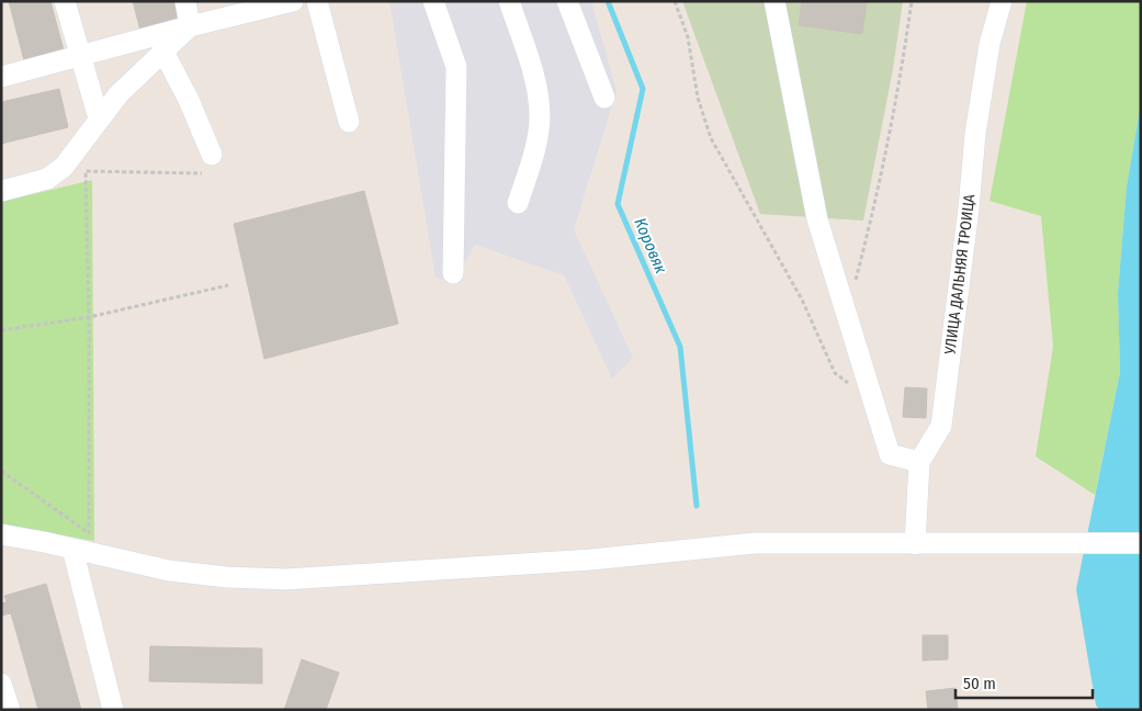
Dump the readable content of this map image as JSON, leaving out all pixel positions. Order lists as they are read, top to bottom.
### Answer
{
  "streets": {
    "street": ["УЛИЦА ДАЛЬНЯЯ ТРОИЦА"]
  },
  "water": ["Коровяк"],
  "scale_bar": "50 m"
}
